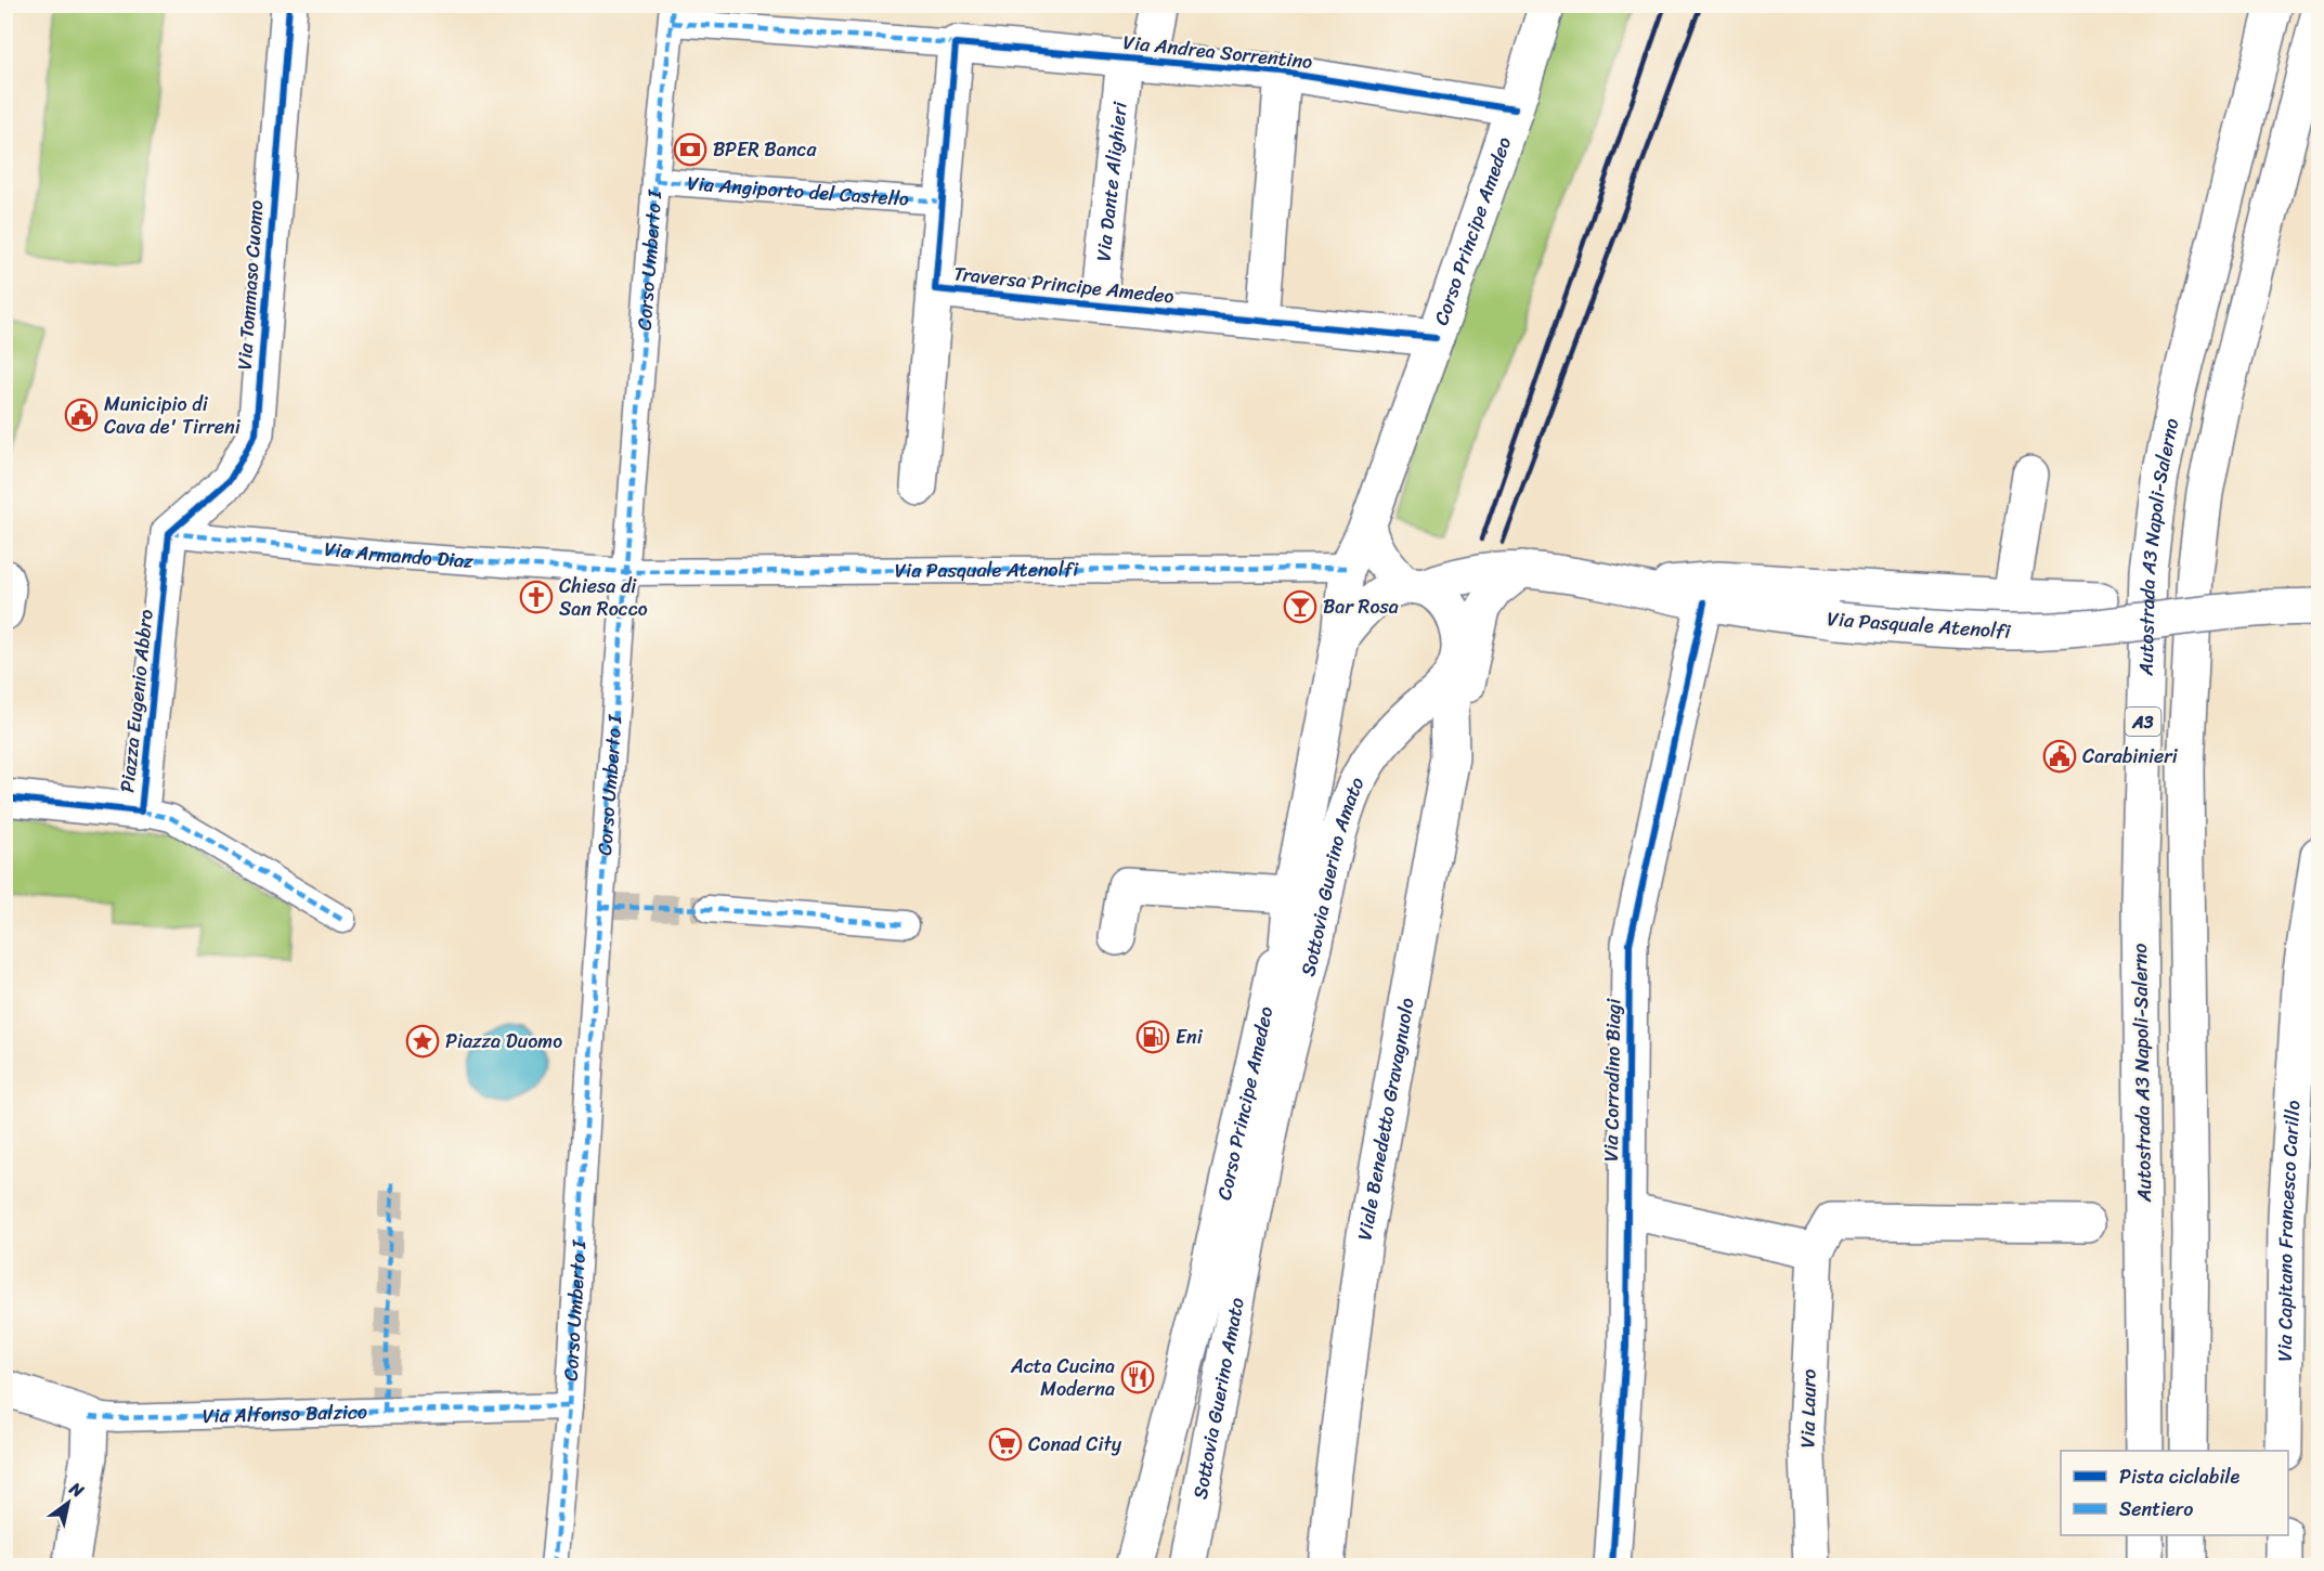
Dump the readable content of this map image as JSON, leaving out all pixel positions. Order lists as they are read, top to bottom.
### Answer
{
  "streets": {
    "main road": [
      "Via Andrea Sorrentino",
      "Via Dante Alighieri",
      "Corso Principe Amedeo",
      "Via Tommaso Cuomo",
      "Traversa Principe Amedeo",
      "Autostrada A3 Napoli-Salerno",
      "Via Pasquale Atenolfi",
      "Piazza Eugenio Abbro",
      "A3",
      "Sottovia Guerino Amato",
      "Via Corradino Biagi",
      "Viale Benedetto Gravagnuolo",
      "Via Capitano Francesco Carillo",
      "Via Lauro",
      "Via Alfonso Balzico"
    ],
    "street": ["Via Angiporto del Castello", "Corso Umberto I", "Via Armando Diaz"]
  },
  "crossings": [
    ["Via Andrea Sorrentino", "Via Dante Alighieri"],
    ["Via Andrea Sorrentino", "Corso Principe Amedeo"],
    ["Via Andrea Sorrentino", "Corso Umberto I"],
    ["Via Andrea Sorrentino", "Traversa Principe Amedeo"],
    ["Via Dante Alighieri", "Traversa Principe Amedeo"],
    ["Via Angiporto del Castello", "Corso Umberto I"],
    ["Via Angiporto del Castello", "Traversa Principe Amedeo"],
    ["Corso Principe Amedeo", "Traversa Principe Amedeo"],
    ["Corso Principe Amedeo", "Via Pasquale Atenolfi"],
    ["Corso Principe Amedeo", "Sottovia Guerino Amato"],
    ["Corso Umberto I", "Via Armando Diaz"],
    ["Corso Umberto I", "Via Pasquale Atenolfi"],
    ["Corso Umberto I", "Via Alfonso Balzico"],
    ["Via Tommaso Cuomo", "Via Armando Diaz"],
    ["Via Tommaso Cuomo", "Piazza Eugenio Abbro"],
    ["Via Armando Diaz", "Via Pasquale Atenolfi"],
    ["Via Armando Diaz", "Piazza Eugenio Abbro"],
    ["Via Pasquale Atenolfi", "Via Corradino Biagi"],
    ["Sottovia Guerino Amato", "Viale Benedetto Gravagnuolo"]
  ],
  "places": {
    "bank": ["BPER Banca"],
    "public building": ["Municipio di Cava de' Tirreni", "Carabinieri"],
    "church": ["Chiesa di San Rocco"],
    "bar": ["Bar Rosa"],
    "fuel station": ["Eni"],
    "place": ["Piazza Duomo"],
    "restaurant": ["Acta Cucina Moderna"],
    "supermarket": ["Conad City"]
  },
  "legend": ["Pista ciclabile", "Sentiero"],
  "north": "top right"
}
